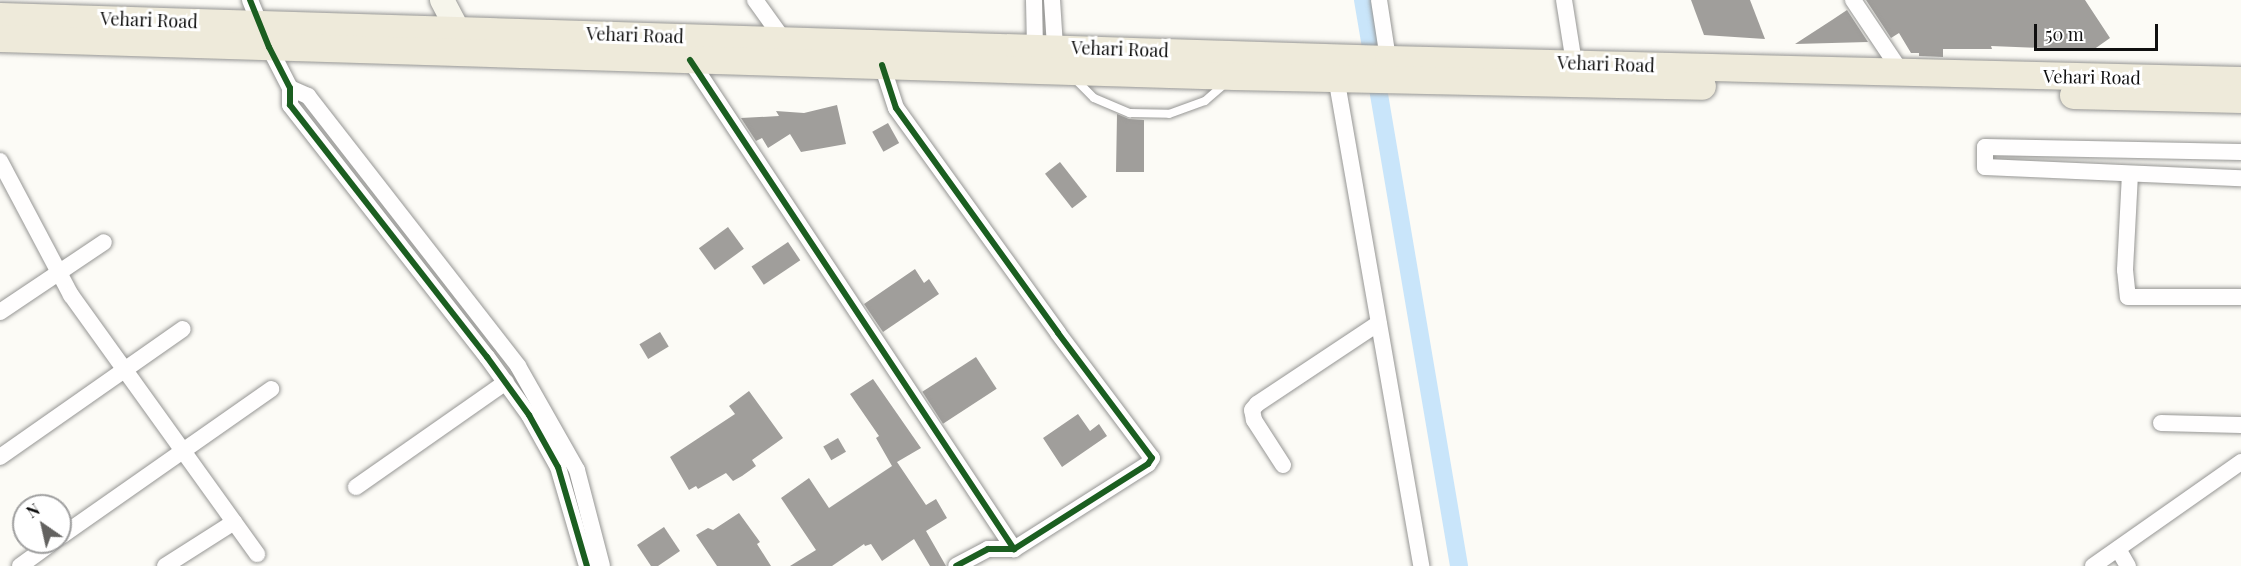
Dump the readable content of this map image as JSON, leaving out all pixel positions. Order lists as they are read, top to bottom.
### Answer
{
  "streets": {
    "main road": ["Vehari Road"]
  },
  "scale_bar": "50 m",
  "north": "top left"
}
